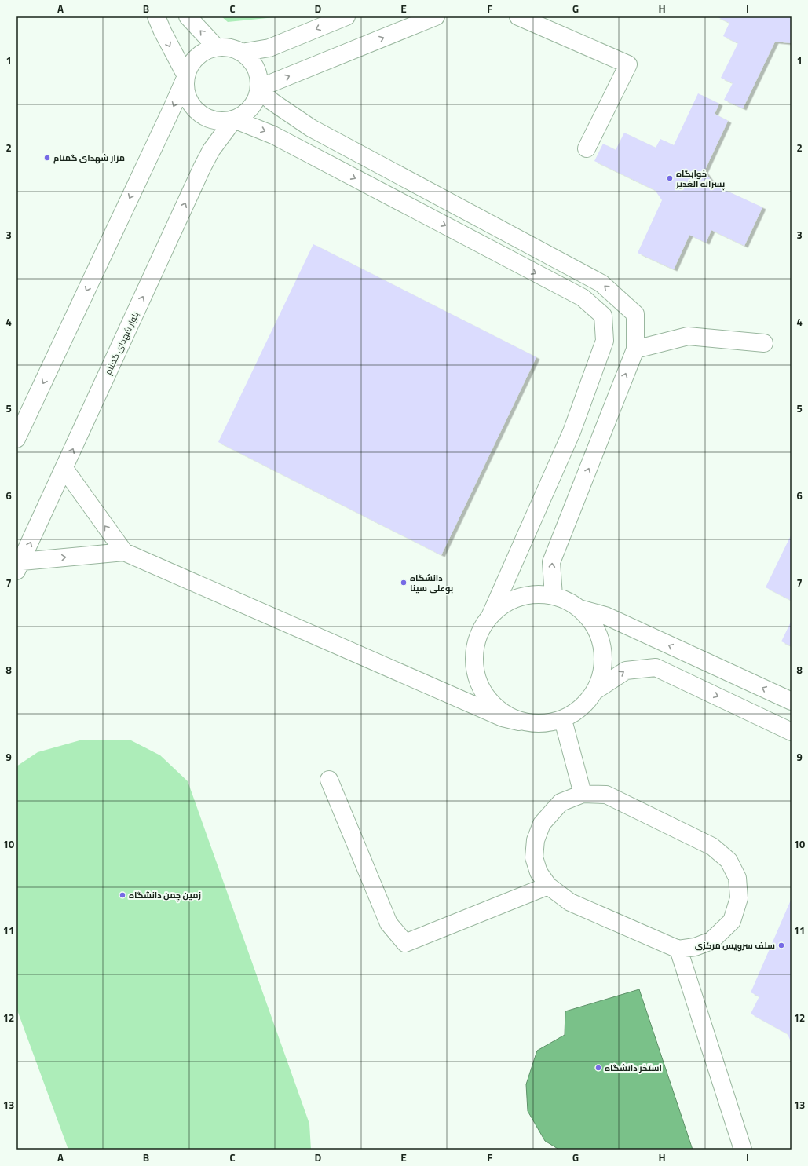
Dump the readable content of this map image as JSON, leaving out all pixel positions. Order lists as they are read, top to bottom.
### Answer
{
  "streets": {
    "street": ["بلوار شهدای گمنام"]
  },
  "places": [
    "مزار شهدای گمنام",
    "خوابگاه پسرانه الغدیر",
    "دانشگاه بوعلی سینا",
    "زمین چمن دانشگاه",
    "سلف سرویس مرکزی",
    "استخر دانشگاه"
  ],
  "grid": {
    "columns": [
      "A",
      "B",
      "C",
      "D",
      "E",
      "F",
      "G",
      "H",
      "I"
    ],
    "rows": [
      "1",
      "2",
      "3",
      "4",
      "5",
      "6",
      "7",
      "8",
      "9",
      "10",
      "11",
      "12",
      "13"
    ]
  }
}
